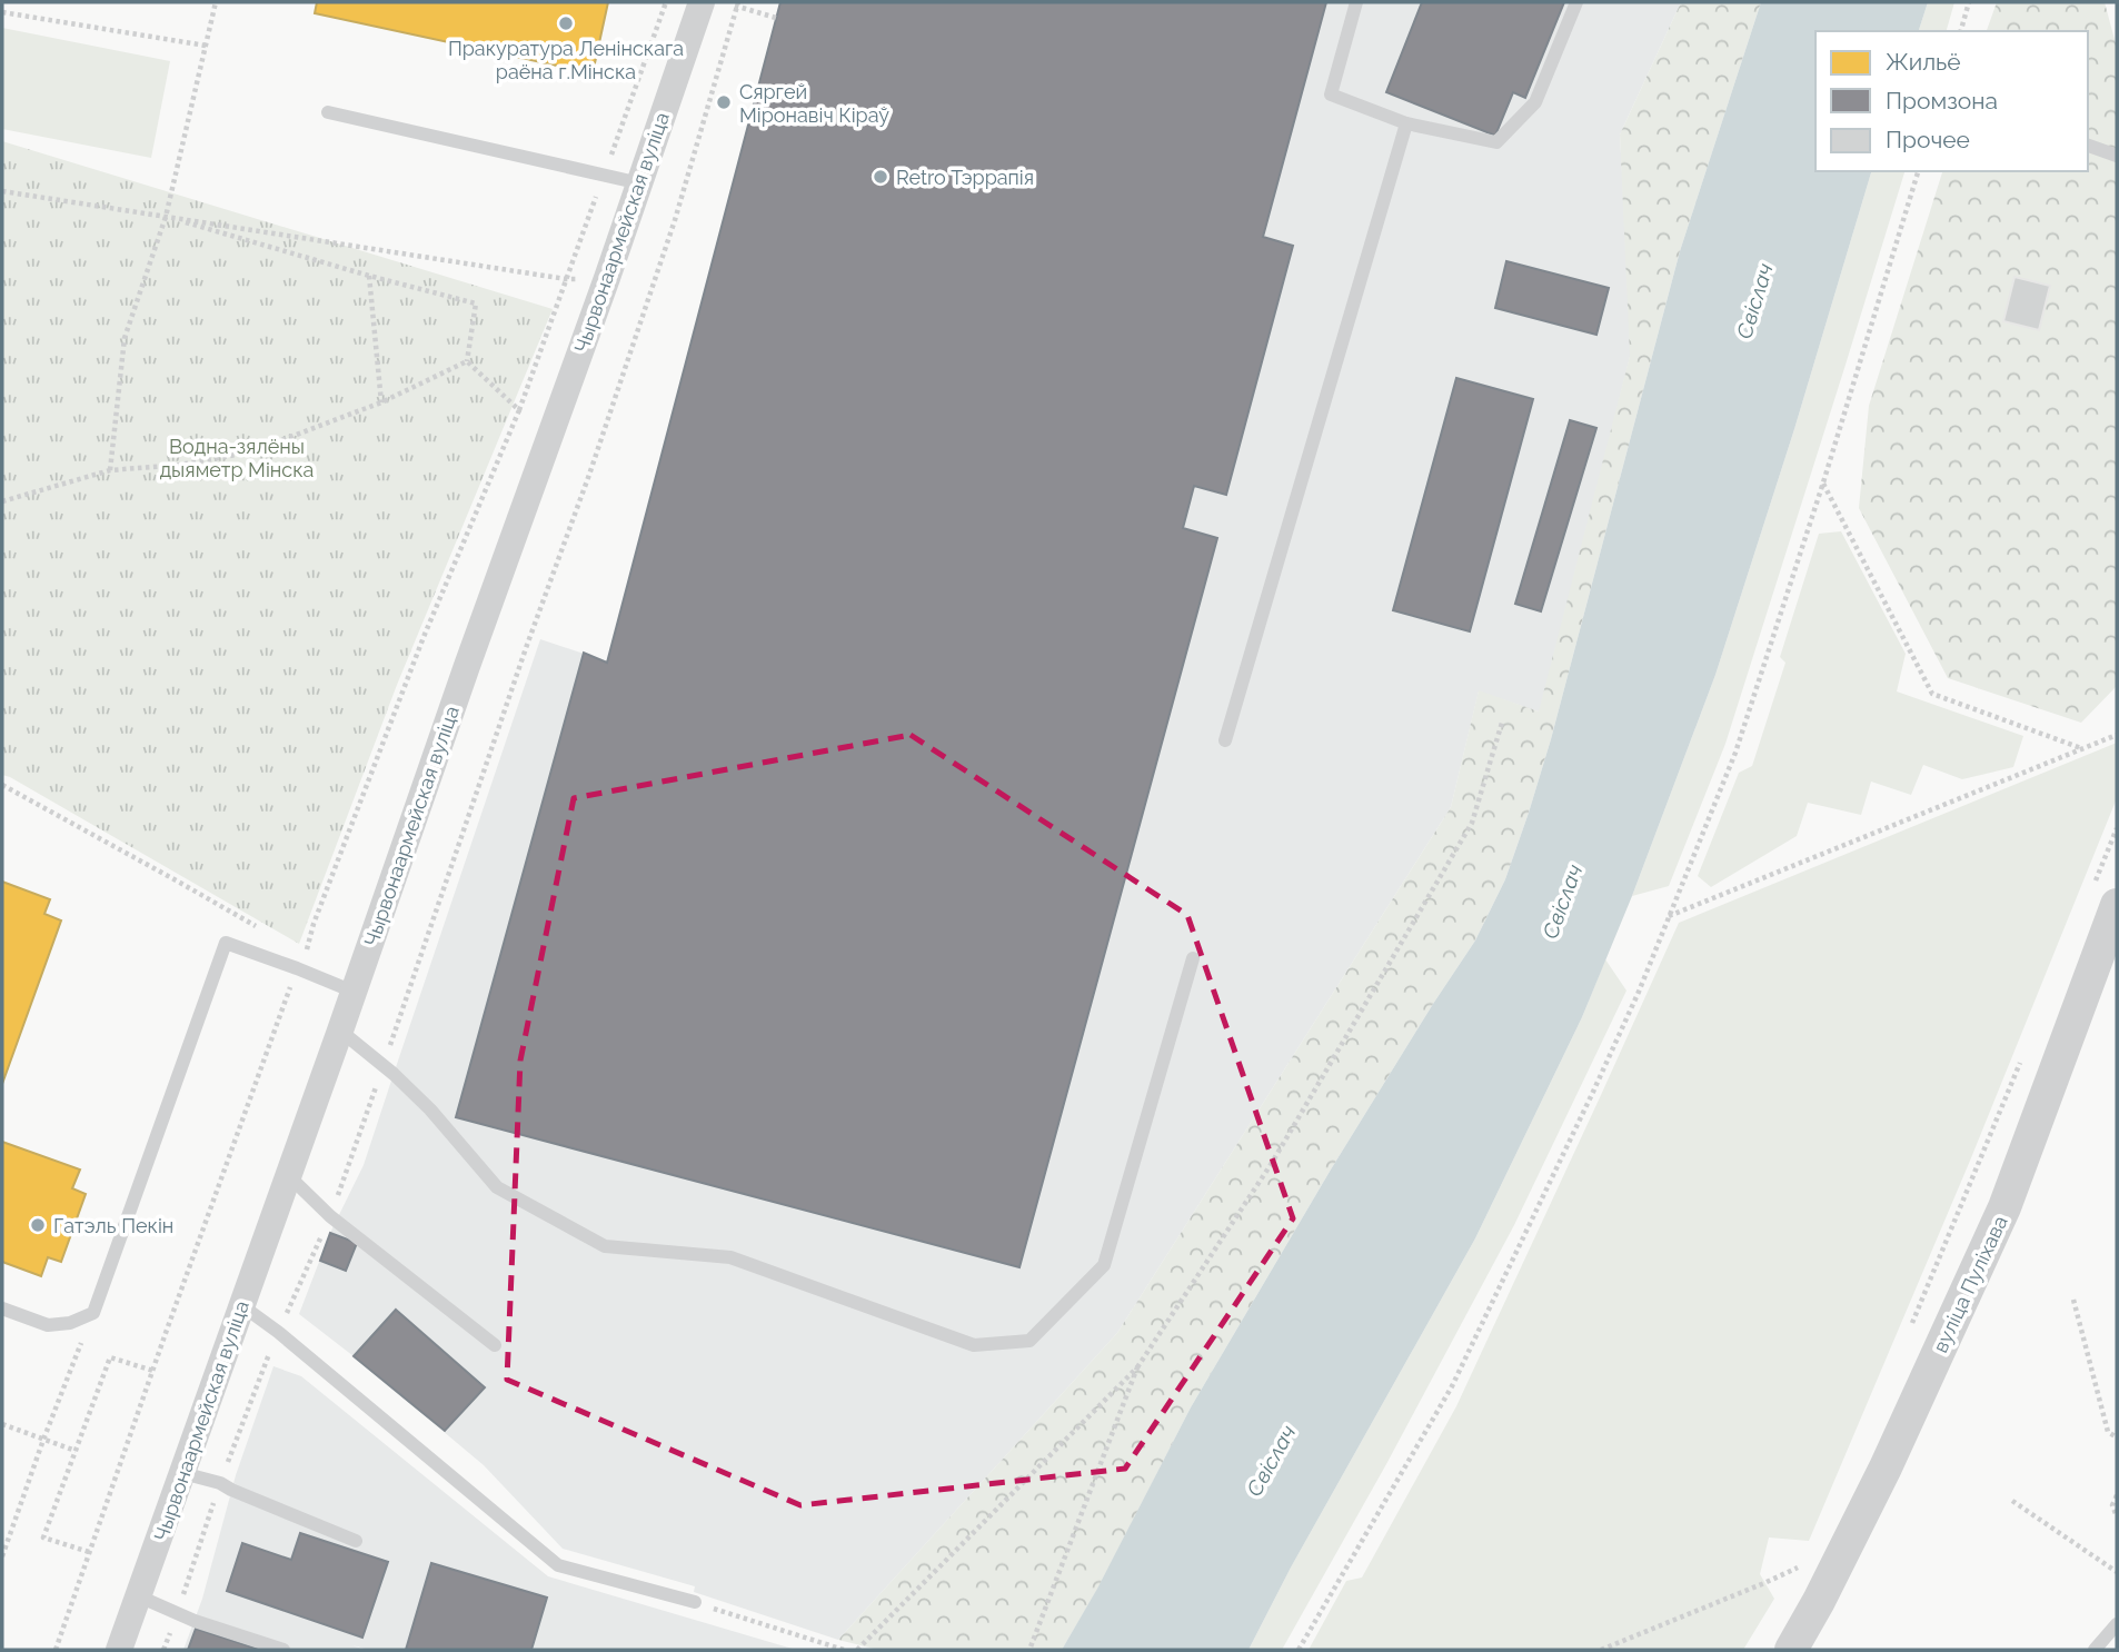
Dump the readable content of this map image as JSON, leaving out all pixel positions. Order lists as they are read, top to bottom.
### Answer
{
  "streets": {
    "street": ["Чырвонаармейская вуліца", "вуліца Пуліхава"]
  },
  "water": ["Свіслач"],
  "parks": ["Водна-зялёны дыяметр Мінска"],
  "places": [
    "Пракуратура Ленінскага раёна г.Мінска",
    "Сяргей Міронавіч Кіраў",
    "Retro Тэррапія",
    "Гатэль Пекін"
  ],
  "legend": ["Жильё", "Промзона", "Прочее"]
}
